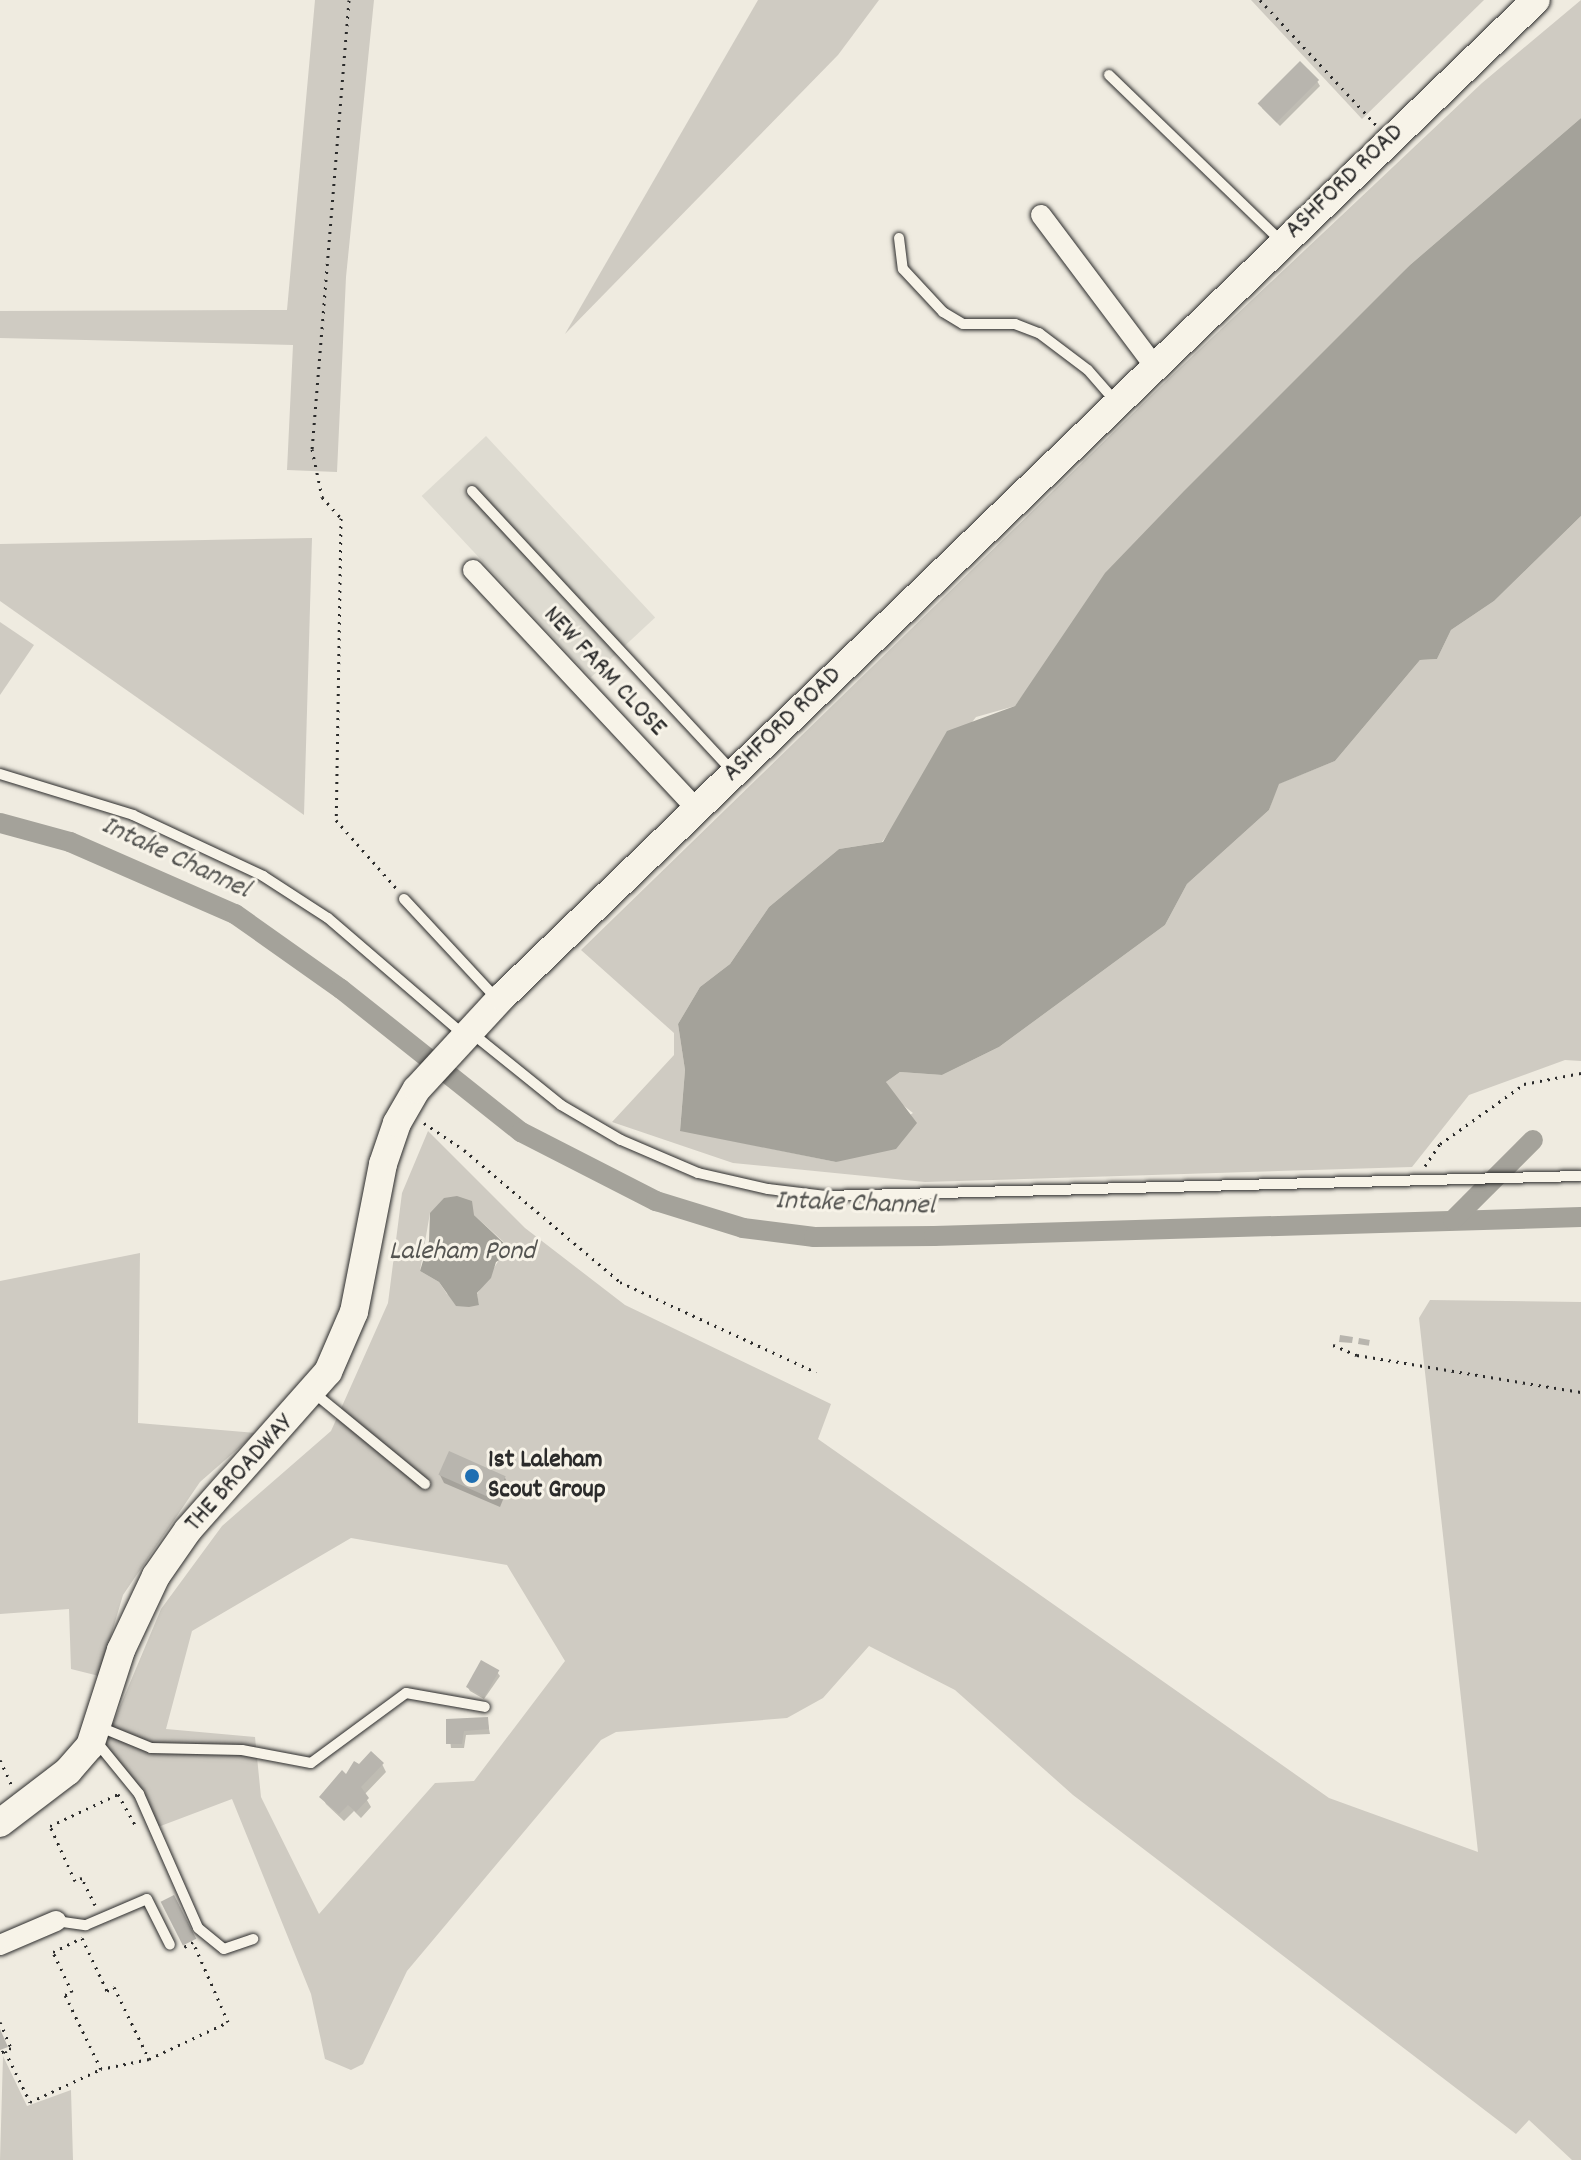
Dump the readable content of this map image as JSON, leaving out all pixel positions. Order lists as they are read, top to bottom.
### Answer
{
  "streets": {
    "main road": ["ASHFORD ROAD", "THE BROADWAY"],
    "street": ["NEW FARM CLOSE"]
  },
  "crossings": [
    ["ASHFORD ROAD", "NEW FARM CLOSE"],
    ["ASHFORD ROAD", "THE BROADWAY"]
  ],
  "water": ["Intake Channel", "Laleham Pond"],
  "places": ["1st Laleham Scout Group"]
}
